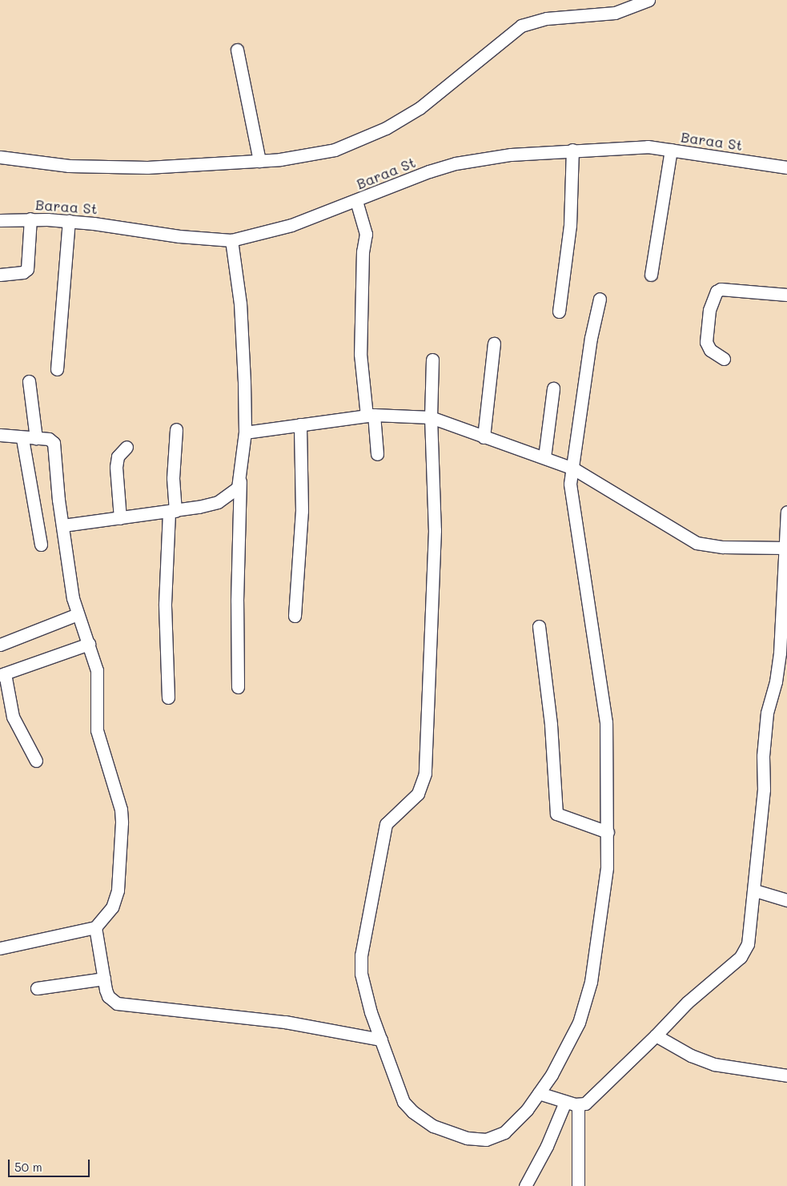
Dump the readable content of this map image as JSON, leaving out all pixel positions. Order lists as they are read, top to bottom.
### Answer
{
  "streets": {
    "street": ["Baraa St"]
  },
  "scale_bar": "50 m"
}
